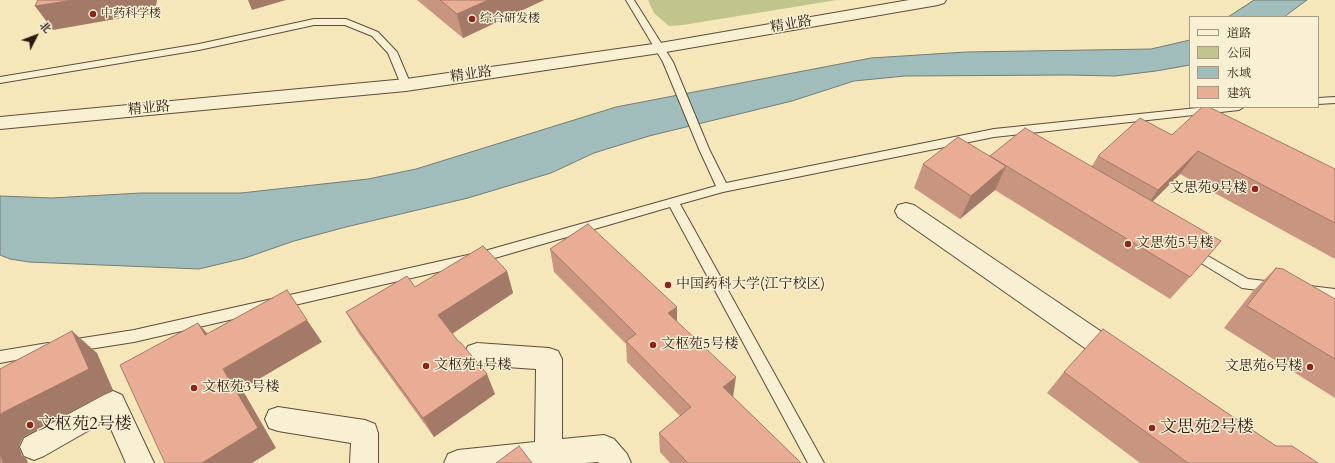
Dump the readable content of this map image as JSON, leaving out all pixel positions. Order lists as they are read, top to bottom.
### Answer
{
  "streets": {
    "street": ["精业路"]
  },
  "places": [
    "中药科学楼",
    "综合研发楼",
    "文思苑9号楼",
    "文思苑5号楼",
    "中国药科大学(江宁校区)",
    "文枢苑5号楼",
    "文枢苑4号楼",
    "文思苑6号楼",
    "文枢苑3号楼",
    "文枢苑2号楼",
    "文思苑2号楼"
  ],
  "legend": [
    "道路",
    "公园",
    "水域",
    "建筑"
  ],
  "north": "top right"
}
